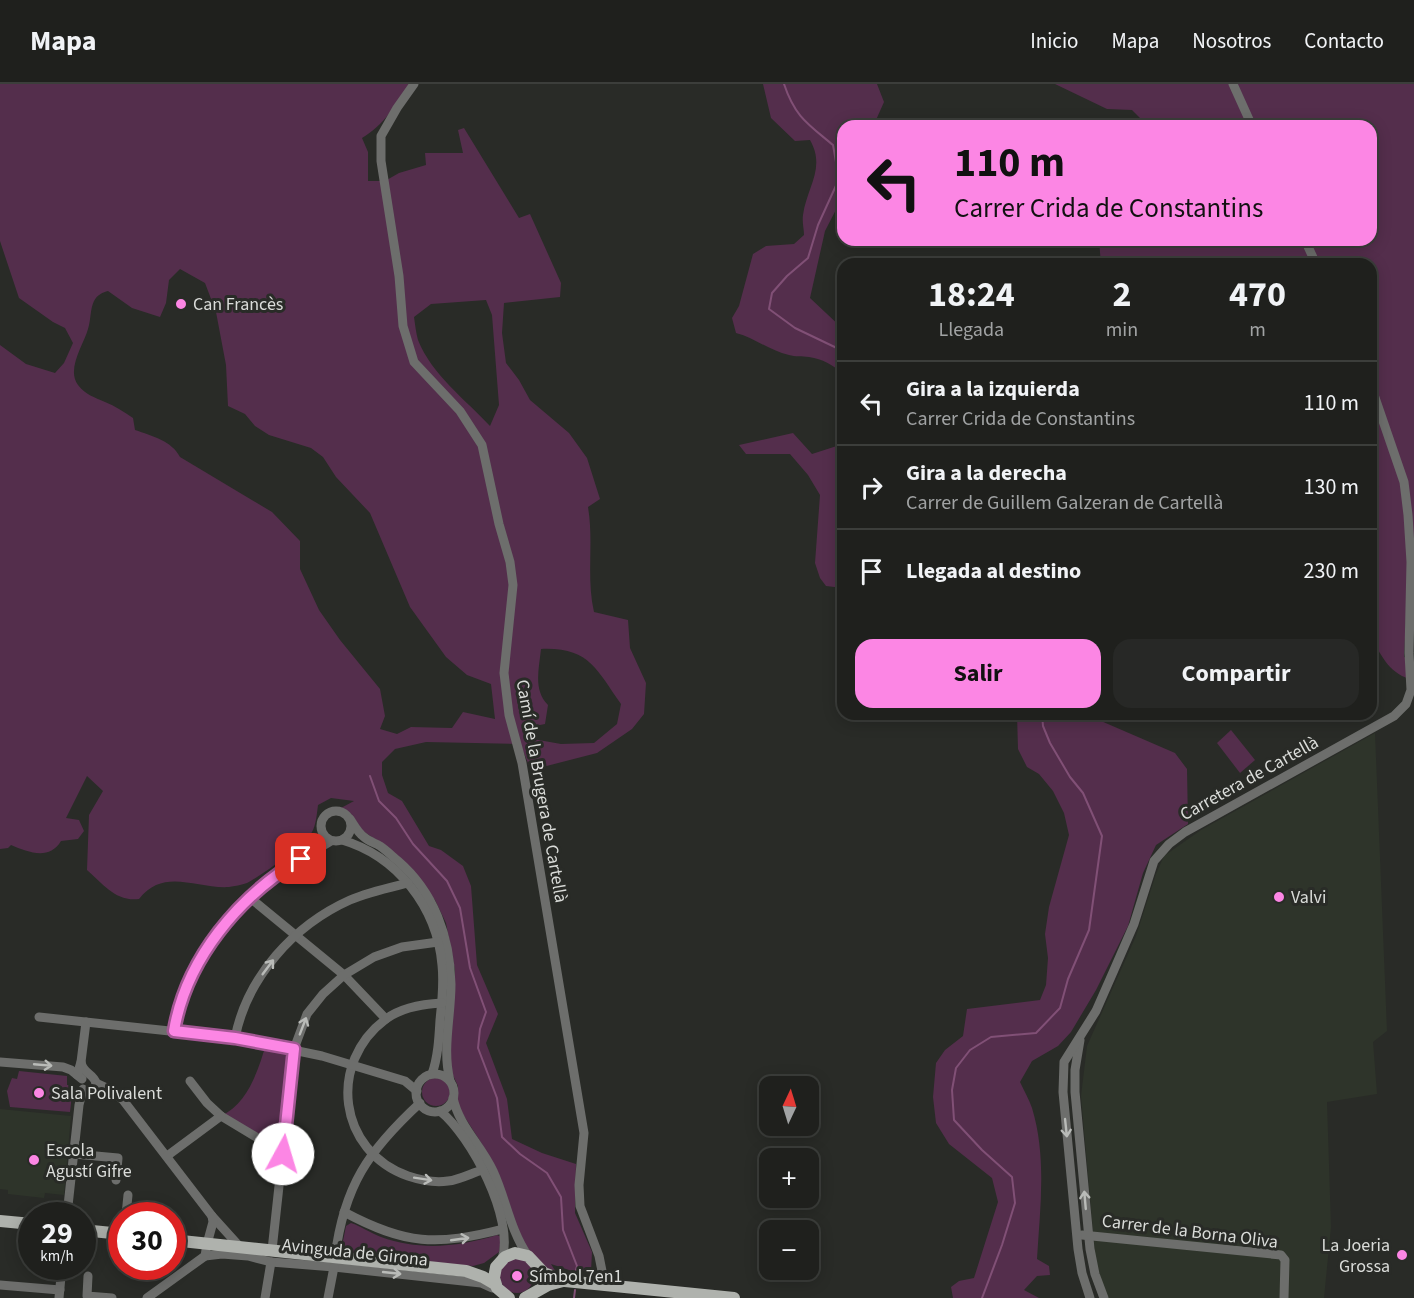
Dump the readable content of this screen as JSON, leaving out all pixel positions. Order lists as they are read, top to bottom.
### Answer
{
  "streets": {
    "main road": ["Avinguda de Girona"],
    "street": ["Carretera de Cartellà", "Camí de la Brugera de Cartellà", "Carrer de la Borna Oliva"]
  },
  "crossings": [
    ["Carretera de Cartellà", "Carrer de la Borna Oliva"]
  ],
  "places": [
    "Can Francès",
    "Valvi",
    "Sala Polivalent",
    "Escola Agustí Gifre",
    "La Joeria Grossa",
    "Símbol 7en1"
  ],
  "north": "top",
  "page": {
    "header": "Mapa",
    "nav": [
      "Inicio",
      "Mapa",
      "Nosotros",
      "Contacto"
    ],
    "turn": ["110 m", "Carrer Crida de Constantins"],
    "eta": [
      "18:24",
      "Llegada",
      "2",
      "min",
      "470",
      "m"
    ],
    "list": [
      {
        "name": "Gira a la izquierda",
        "note": "Carrer Crida de Constantins",
        "value": "110 m"
      },
      {
        "name": "Gira a la derecha",
        "note": "Carrer de Guillem Galzeran de Cartellà",
        "value": "130 m"
      },
      {
        "name": "Llegada al destino",
        "value": "230 m"
      }
    ],
    "buttons": ["Salir", "Compartir"],
    "map_buttons": ["+", "−"],
    "speed": "29 km/h",
    "limit": "30"
  }
}
